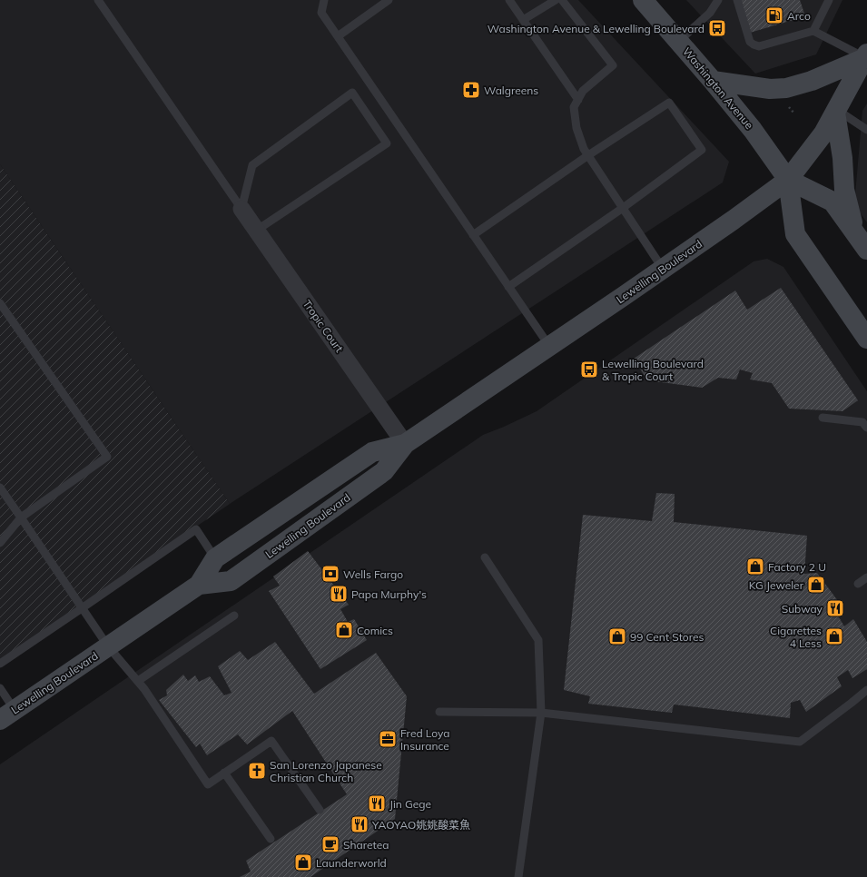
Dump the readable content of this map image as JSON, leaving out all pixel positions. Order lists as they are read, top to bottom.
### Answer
{
  "streets": {
    "main road": ["Washington Avenue", "Lewelling Boulevard"],
    "street": ["Tropic Court"]
  },
  "crossings": [
    ["Washington Avenue", "Lewelling Boulevard"],
    ["Lewelling Boulevard", "Tropic Court"]
  ],
  "places": {
    "fuel station": ["Arco"],
    "bus stop": ["Washington Avenue & Lewelling Boulevard", "Lewelling Boulevard & Tropic Court"],
    "pharmacy": ["Walgreens"],
    "shop": [
      "Factory 2 U",
      "KG Jeweler",
      "Comics",
      "99 Cent Stores",
      "Cigarettes 4 Less",
      "Launderworld"
    ],
    "bank": ["Wells Fargo"],
    "restaurant": [
      "Papa Murphy's",
      "Subway",
      "Jin Gege",
      "YAOYAO姚姚酸菜魚"
    ],
    "office": ["Fred Loya Insurance"],
    "church": ["San Lorenzo Japanese Christian Church"],
    "cafe": ["Sharetea"]
  }
}
